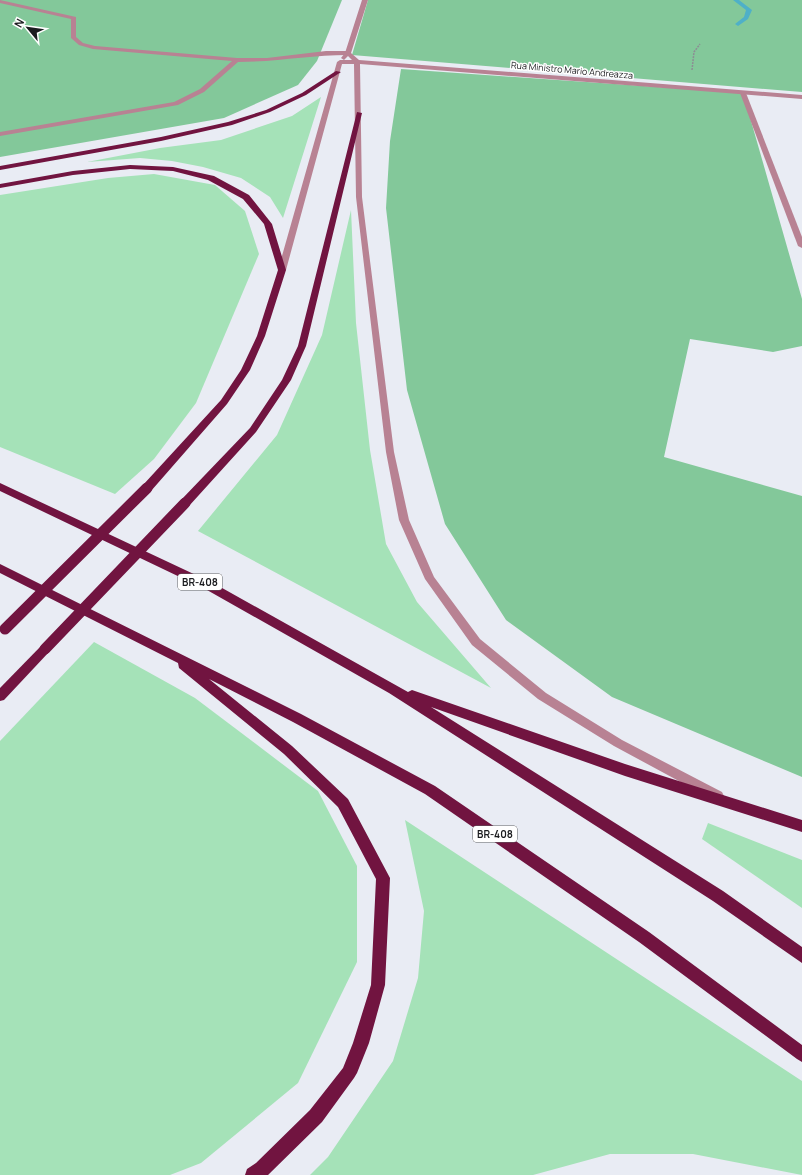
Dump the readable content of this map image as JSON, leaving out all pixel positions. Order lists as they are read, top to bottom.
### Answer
{
  "streets": {
    "highway": ["BR-408"],
    "street": ["Rua Ministro Mario Andreazza"]
  },
  "north": "top left"
}
